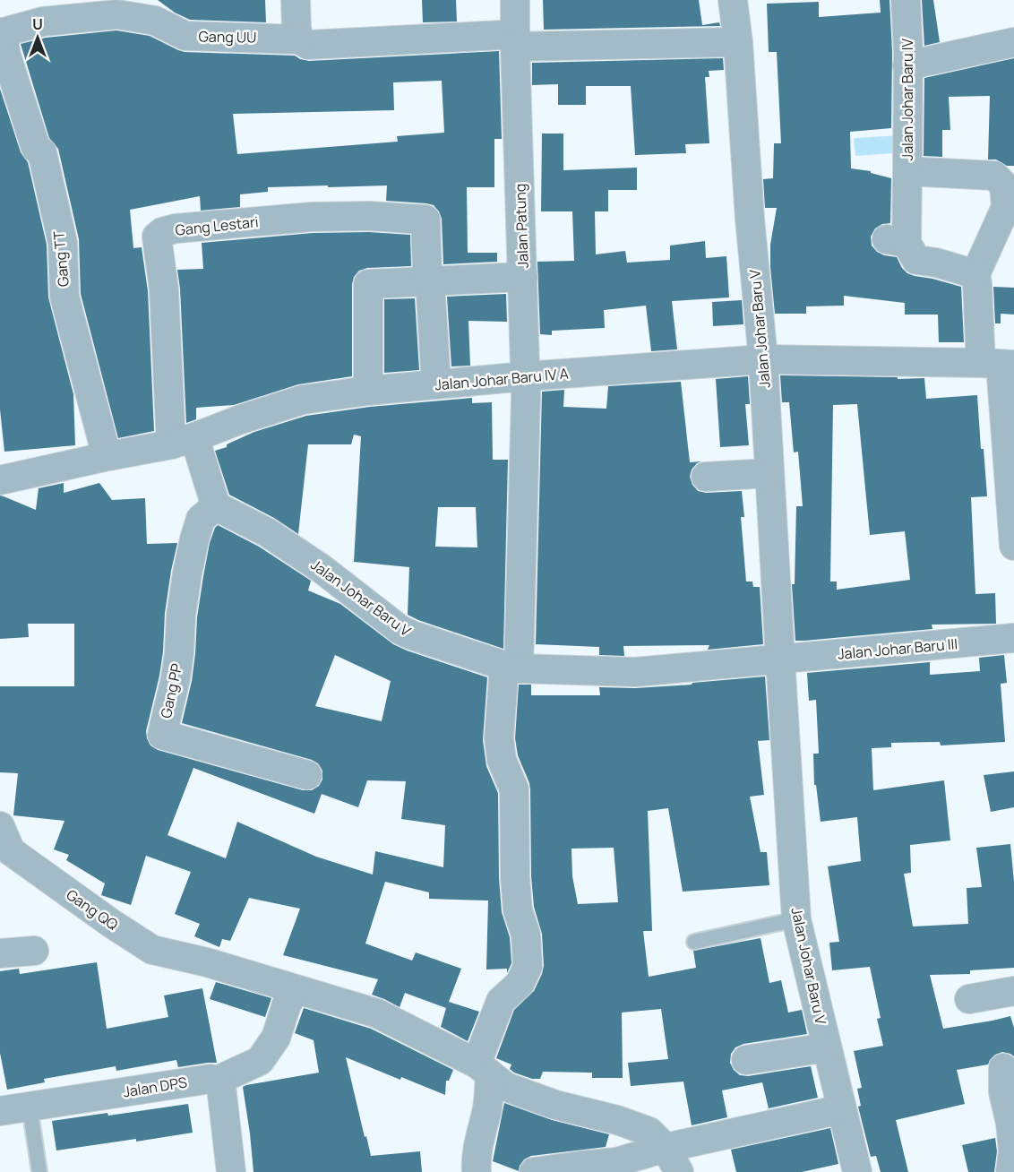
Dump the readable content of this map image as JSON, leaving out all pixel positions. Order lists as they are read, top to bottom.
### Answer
{
  "streets": {
    "street": [
      "Gang UU",
      "Jalan Johar Baru IV",
      "Gang Lestari",
      "Jalan Patung",
      "Gang TT",
      "Jalan Johar Baru V",
      "Jalan Johar Baru IV A",
      "Jalan Johar Baru III",
      "Gang PP",
      "Gang QQ",
      "Jalan DPS"
    ]
  },
  "crossings": [
    ["Gang UU", "Gang TT"],
    ["Jalan Johar Baru IV", "Jalan Johar Baru IV A"],
    ["Gang Lestari", "Jalan Johar Baru IV A"],
    ["Jalan Patung", "Jalan Johar Baru V"],
    ["Jalan Patung", "Jalan Johar Baru IV A"],
    ["Jalan Patung", "Gang QQ"],
    ["Gang TT", "Jalan Johar Baru IV A"],
    ["Jalan Johar Baru V", "Jalan Johar Baru IV A"],
    ["Jalan Johar Baru V", "Jalan Johar Baru III"],
    ["Jalan Johar Baru V", "Gang PP"]
  ],
  "north": "top"
}
